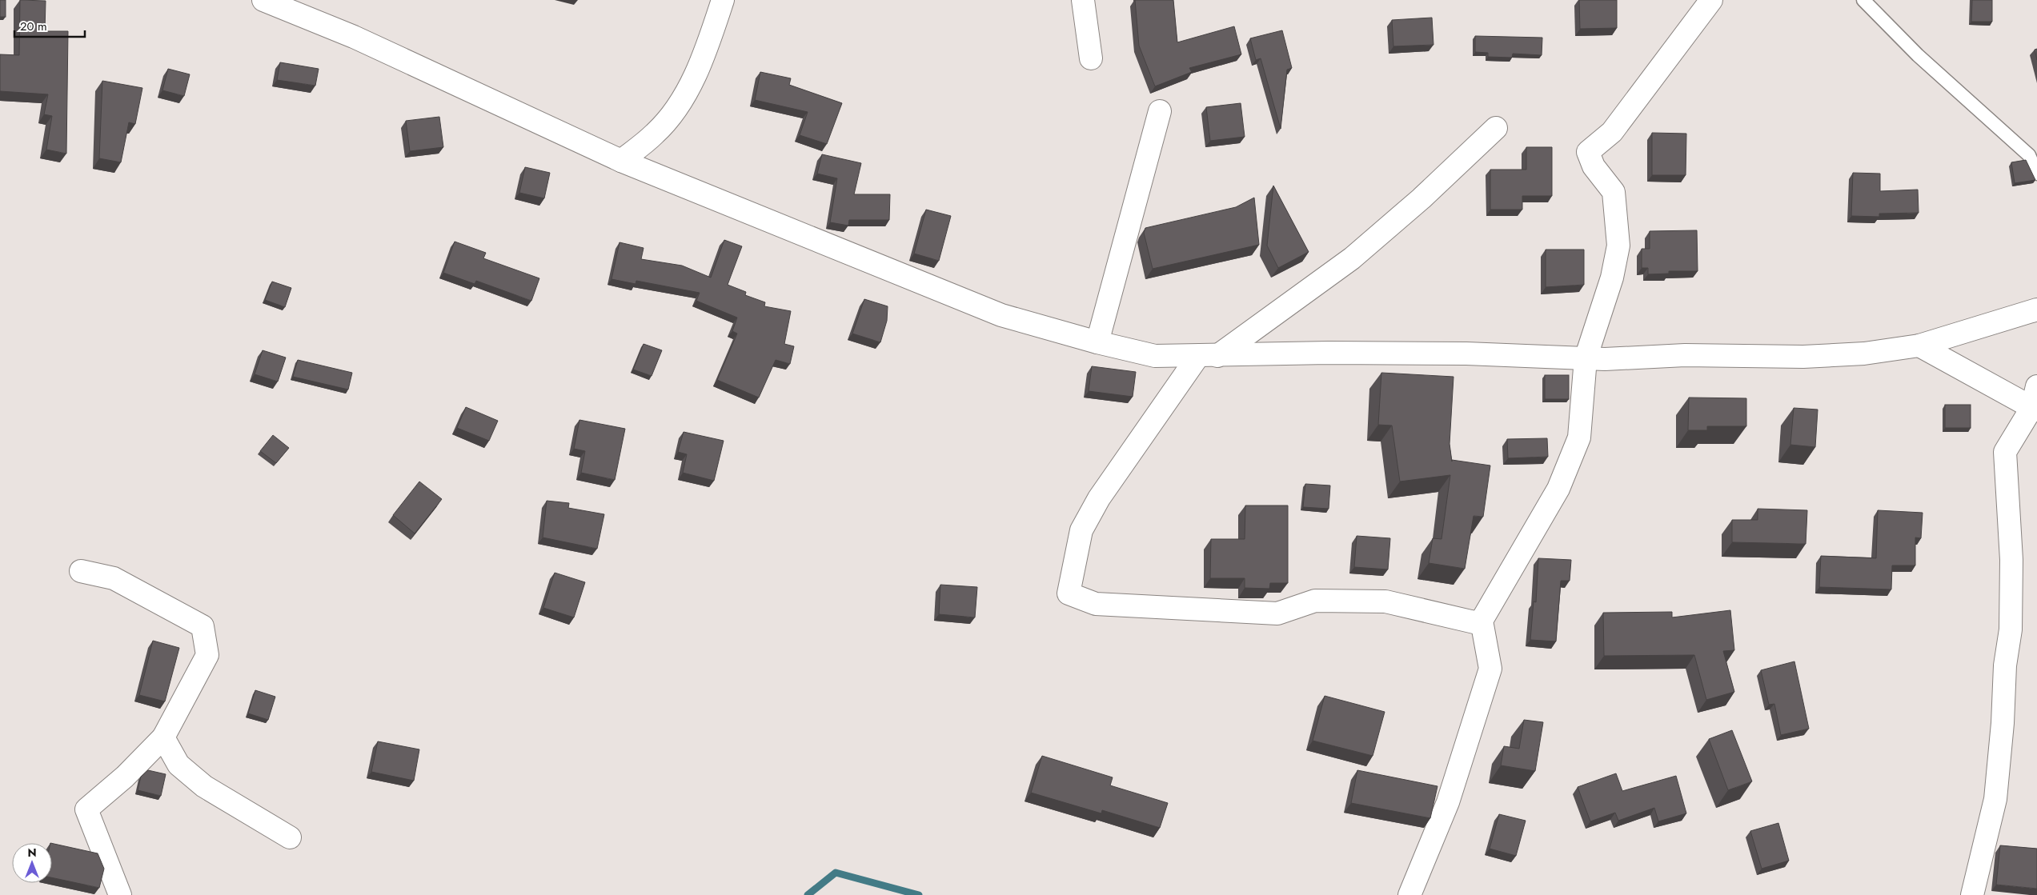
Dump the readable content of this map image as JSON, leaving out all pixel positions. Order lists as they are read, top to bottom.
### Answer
{
  "scale_bar": "20 m",
  "north": "top"
}
